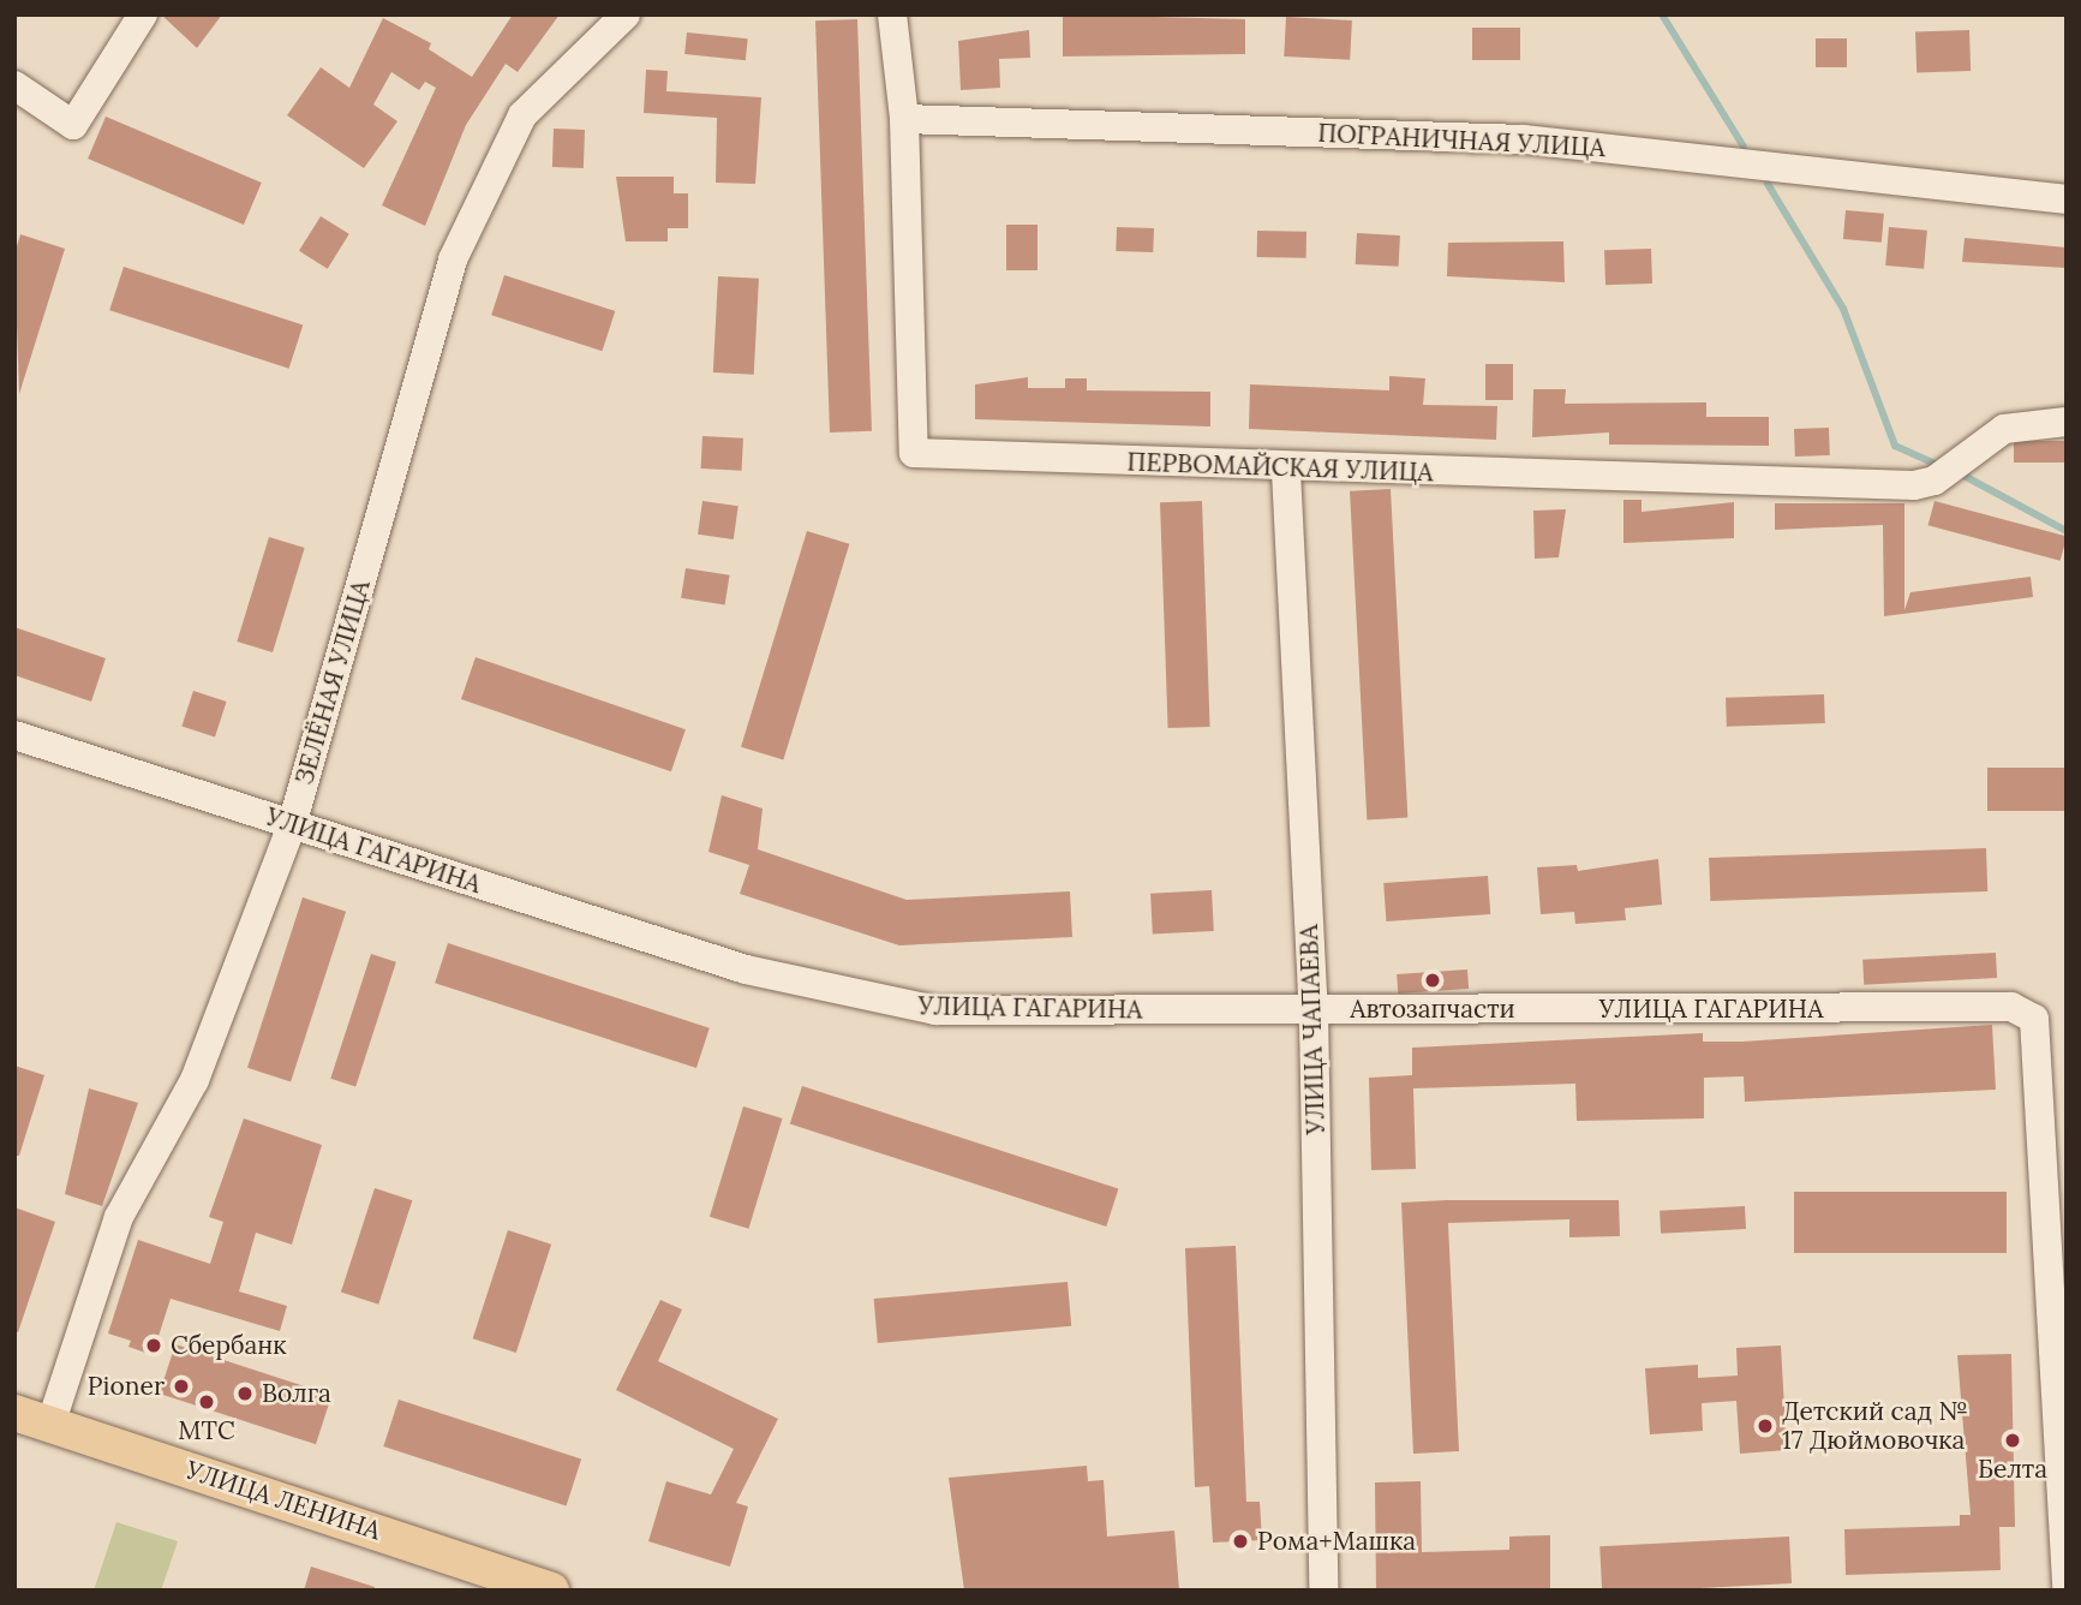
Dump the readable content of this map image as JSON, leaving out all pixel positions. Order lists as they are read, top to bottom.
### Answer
{
  "streets": {
    "main road": ["УЛИЦА ЛЕНИНА"],
    "street": [
      "ПОГРАНИЧНАЯ УЛИЦА",
      "ПЕРВОМАЙСКАЯ УЛИЦА",
      "ЗЕЛЁНАЯ УЛИЦА",
      "УЛИЦА ГАГАРИНА",
      "УЛИЦА ЧАПАЕВА"
    ]
  },
  "crossings": [
    ["ПОГРАНИЧНАЯ УЛИЦА", "ПЕРВОМАЙСКАЯ УЛИЦА"],
    ["ПЕРВОМАЙСКАЯ УЛИЦА", "УЛИЦА ЧАПАЕВА"],
    ["ЗЕЛЁНАЯ УЛИЦА", "УЛИЦА ГАГАРИНА"],
    ["ЗЕЛЁНАЯ УЛИЦА", "УЛИЦА ЛЕНИНА"],
    ["УЛИЦА ГАГАРИНА", "УЛИЦА ЧАПАЕВА"]
  ],
  "places": [
    "Автозапчасти",
    "Сбербанк",
    "Pioner",
    "Волга",
    "МТС",
    "Детский сад № 17 Дюймовочка",
    "Белта",
    "Рома+Машка"
  ]
}
